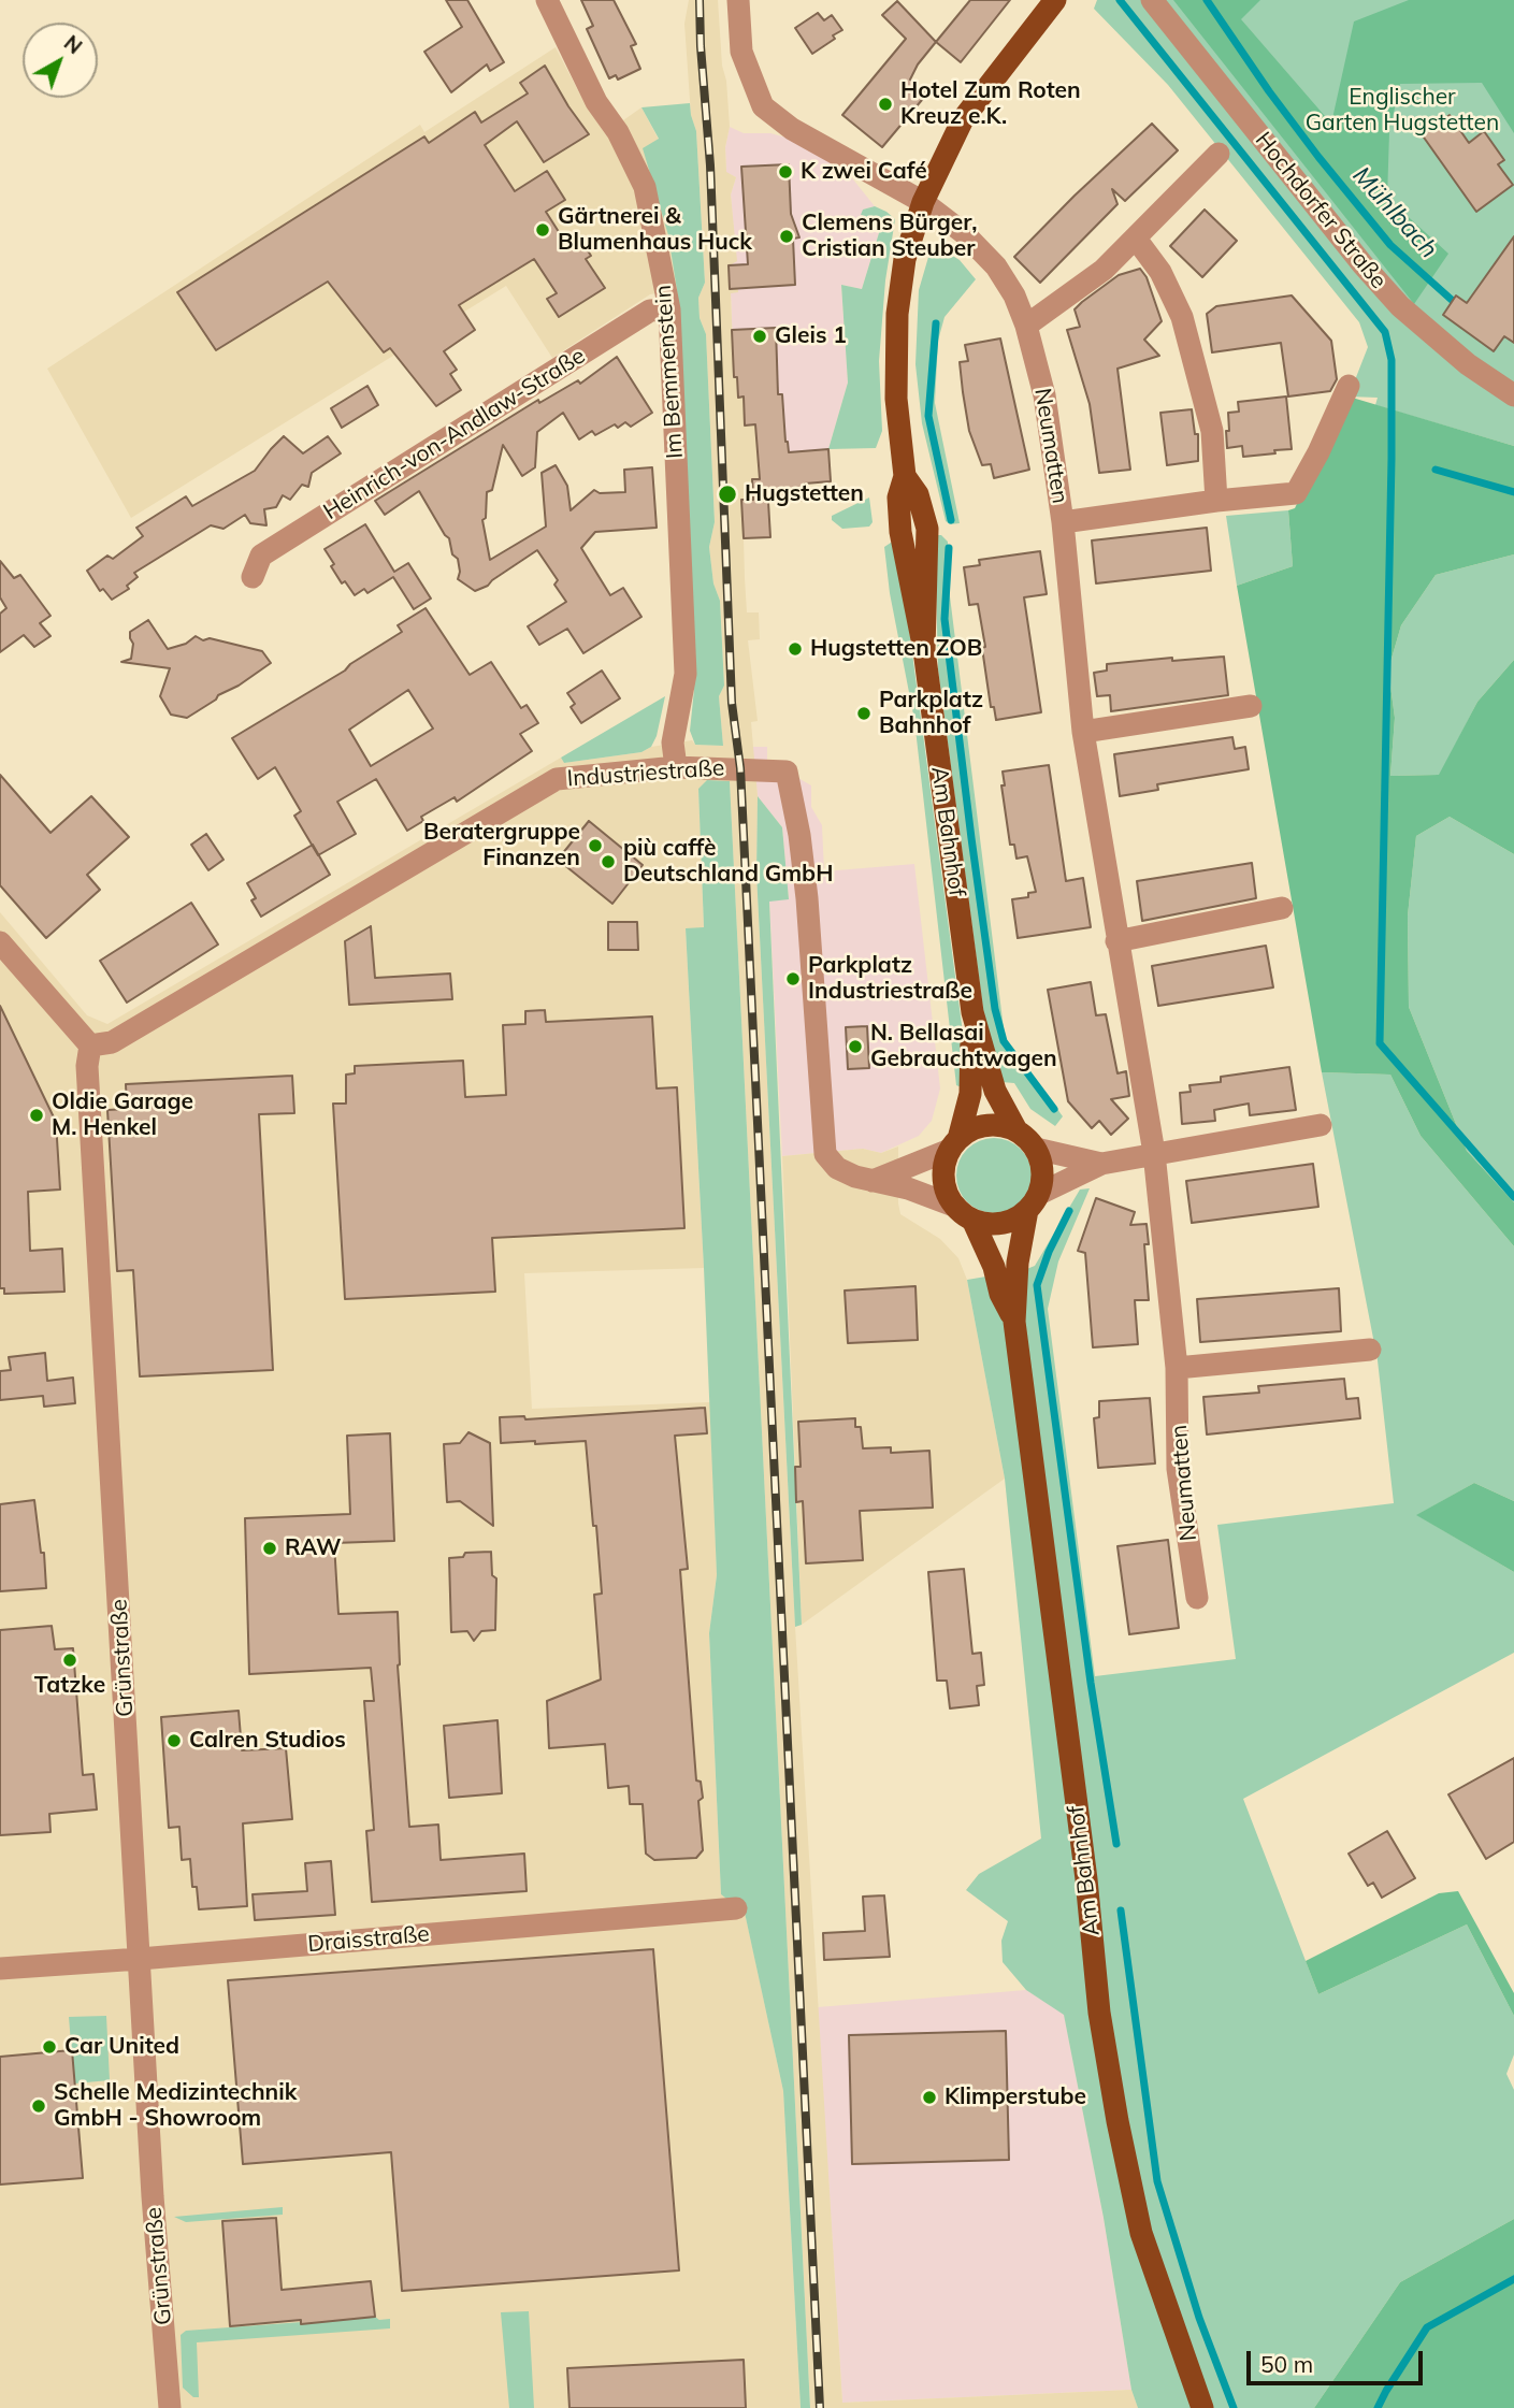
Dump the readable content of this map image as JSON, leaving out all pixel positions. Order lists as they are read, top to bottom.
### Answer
{
  "streets": {
    "main road": ["Am Bahnhof"],
    "street": [
      "Hochdorfer Straße",
      "Im Bemmenstein",
      "Heinrich-von-Andlaw-Straße",
      "Neumatten",
      "Industriestraße",
      "Grünstraße",
      "Draisstraße"
    ]
  },
  "crossings": [
    ["Im Bemmenstein", "Heinrich-von-Andlaw-Straße"],
    ["Im Bemmenstein", "Industriestraße"],
    ["Neumatten", "Am Bahnhof"],
    ["Industriestraße", "Am Bahnhof"],
    ["Industriestraße", "Grünstraße"],
    ["Grünstraße", "Draisstraße"]
  ],
  "water": ["Mühlbach"],
  "parks": ["Englischer Garten Hugstetten"],
  "places": [
    "Hotel Zum Roten Kreuz e.K.",
    "K zwei Café",
    "Gärtnerei & Blumenhaus Huck",
    "Clemens Bürger, Cristian Steuber",
    "Gleis 1",
    "Hugstetten",
    "Hugstetten ZOB",
    "Parkplatz Bahnhof",
    "Beratergruppe Finanzen",
    "più caffè Deutschland GmbH",
    "Parkplatz Industriestraße",
    "N. Bellasai Gebrauchtwagen",
    "Oldie Garage M. Henkel",
    "RAW",
    "Tatzke",
    "Calren Studios",
    "Car United",
    "Klimperstube",
    "Schelle Medizintechnik GmbH - Showroom"
  ],
  "scale_bar": "50 m",
  "north": "top right"
}
